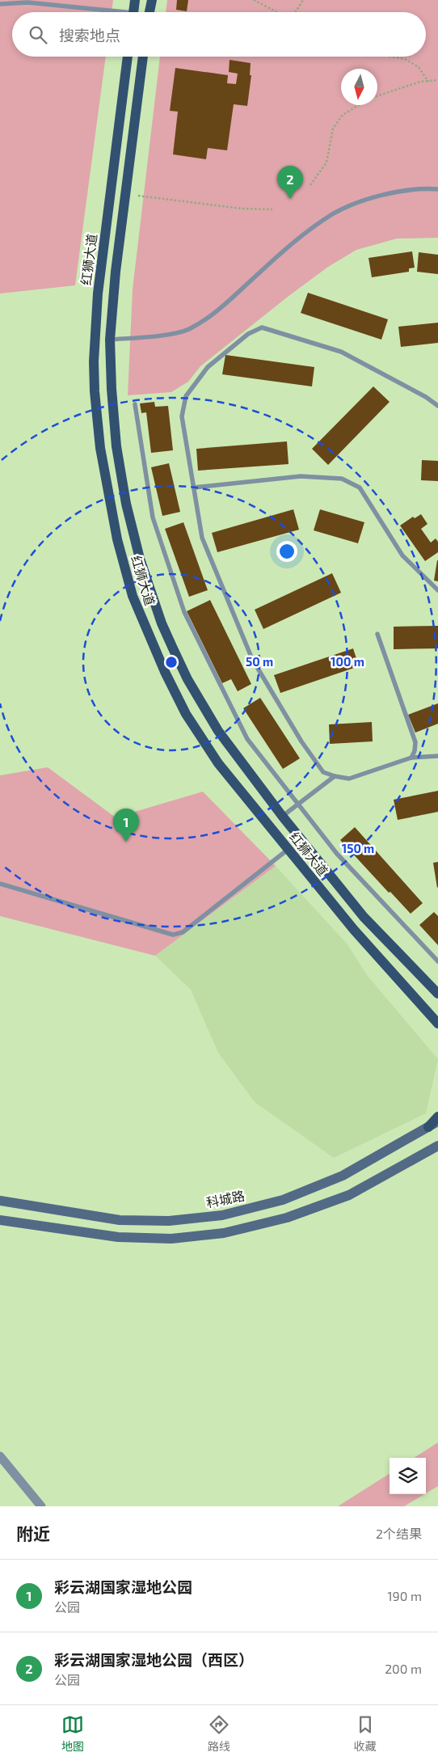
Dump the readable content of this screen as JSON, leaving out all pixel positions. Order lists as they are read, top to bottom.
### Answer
{
  "streets": {
    "main road": ["红狮大道", "科城路"]
  },
  "north": "bottom",
  "page": {
    "search": "搜索地点",
    "pins": ["2", "1"],
    "heading": ["附近", "2个结果"],
    "list": [
      {
        "mark": "1",
        "name": "彩云湖国家湿地公园",
        "note": "公园",
        "value": "190 m"
      },
      {
        "mark": "2",
        "name": "彩云湖国家湿地公园（西区）",
        "note": "公园",
        "value": "200 m"
      }
    ],
    "nav": ["地图", "路线", "收藏"]
  },
  "rings": ["50 m", "100 m", "150 m"]
}
